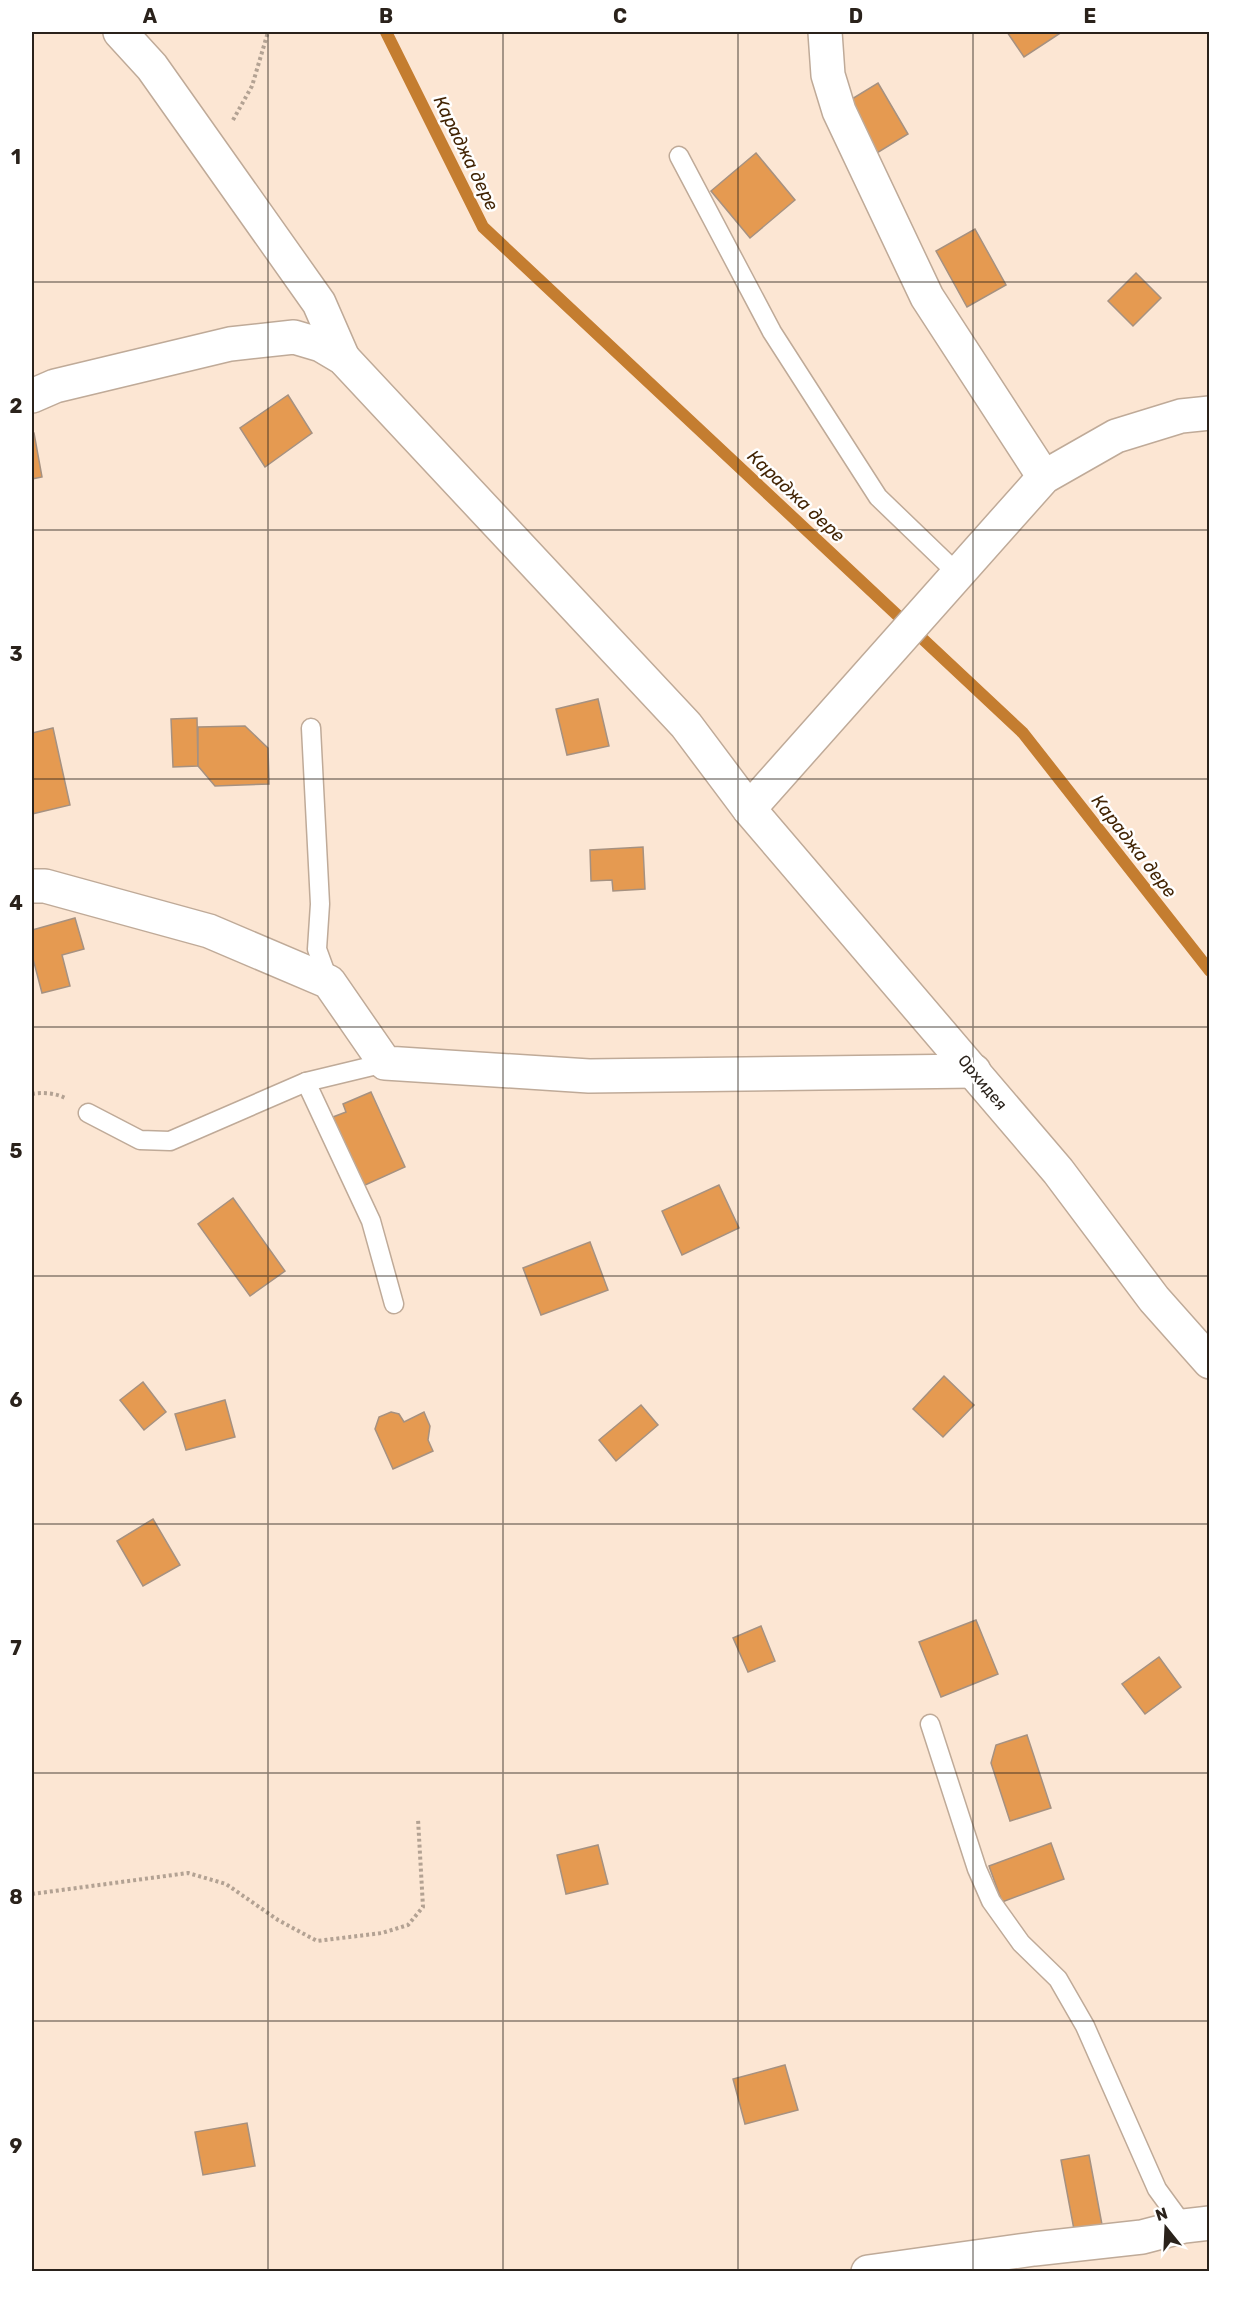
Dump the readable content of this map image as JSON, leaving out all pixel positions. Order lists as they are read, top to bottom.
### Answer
{
  "streets": {
    "street": ["Орхидея"]
  },
  "water": ["Караджа дере"],
  "north": "top",
  "grid": {
    "columns": [
      "A",
      "B",
      "C",
      "D",
      "E"
    ],
    "rows": [
      "1",
      "2",
      "3",
      "4",
      "5",
      "6",
      "7",
      "8",
      "9"
    ]
  }
}
